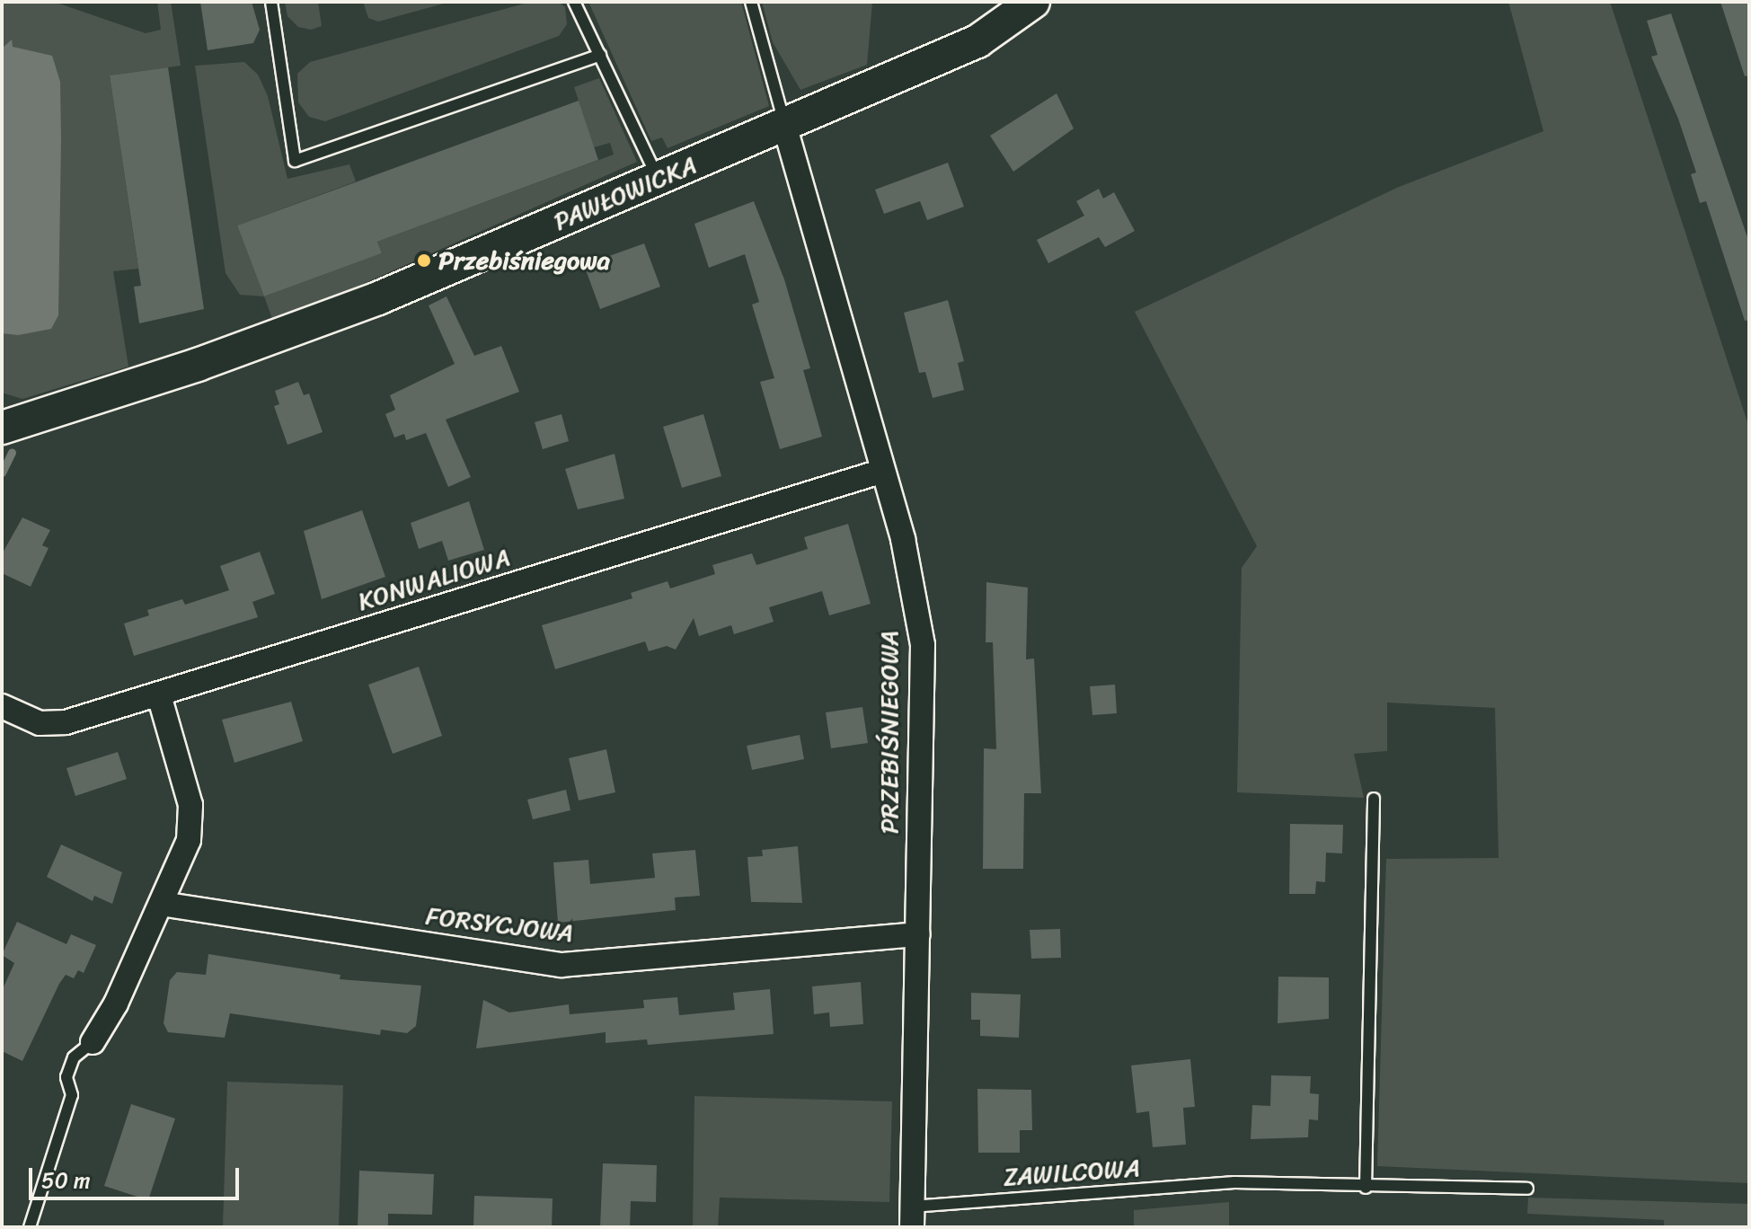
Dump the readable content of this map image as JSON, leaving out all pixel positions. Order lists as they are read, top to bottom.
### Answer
{
  "streets": {
    "street": [
      "PAWŁOWICKA",
      "KONWALIOWA",
      "PRZEBIŚNIEGOWA",
      "FORSYCJOWA"
    ],
    "lane": ["ZAWILCOWA"]
  },
  "crossings": [
    ["PAWŁOWICKA", "PRZEBIŚNIEGOWA"],
    ["KONWALIOWA", "PRZEBIŚNIEGOWA"],
    ["PRZEBIŚNIEGOWA", "FORSYCJOWA"],
    ["PRZEBIŚNIEGOWA", "ZAWILCOWA"]
  ],
  "places": ["Przebiśniegowa"],
  "scale_bar": "50 m"
}
